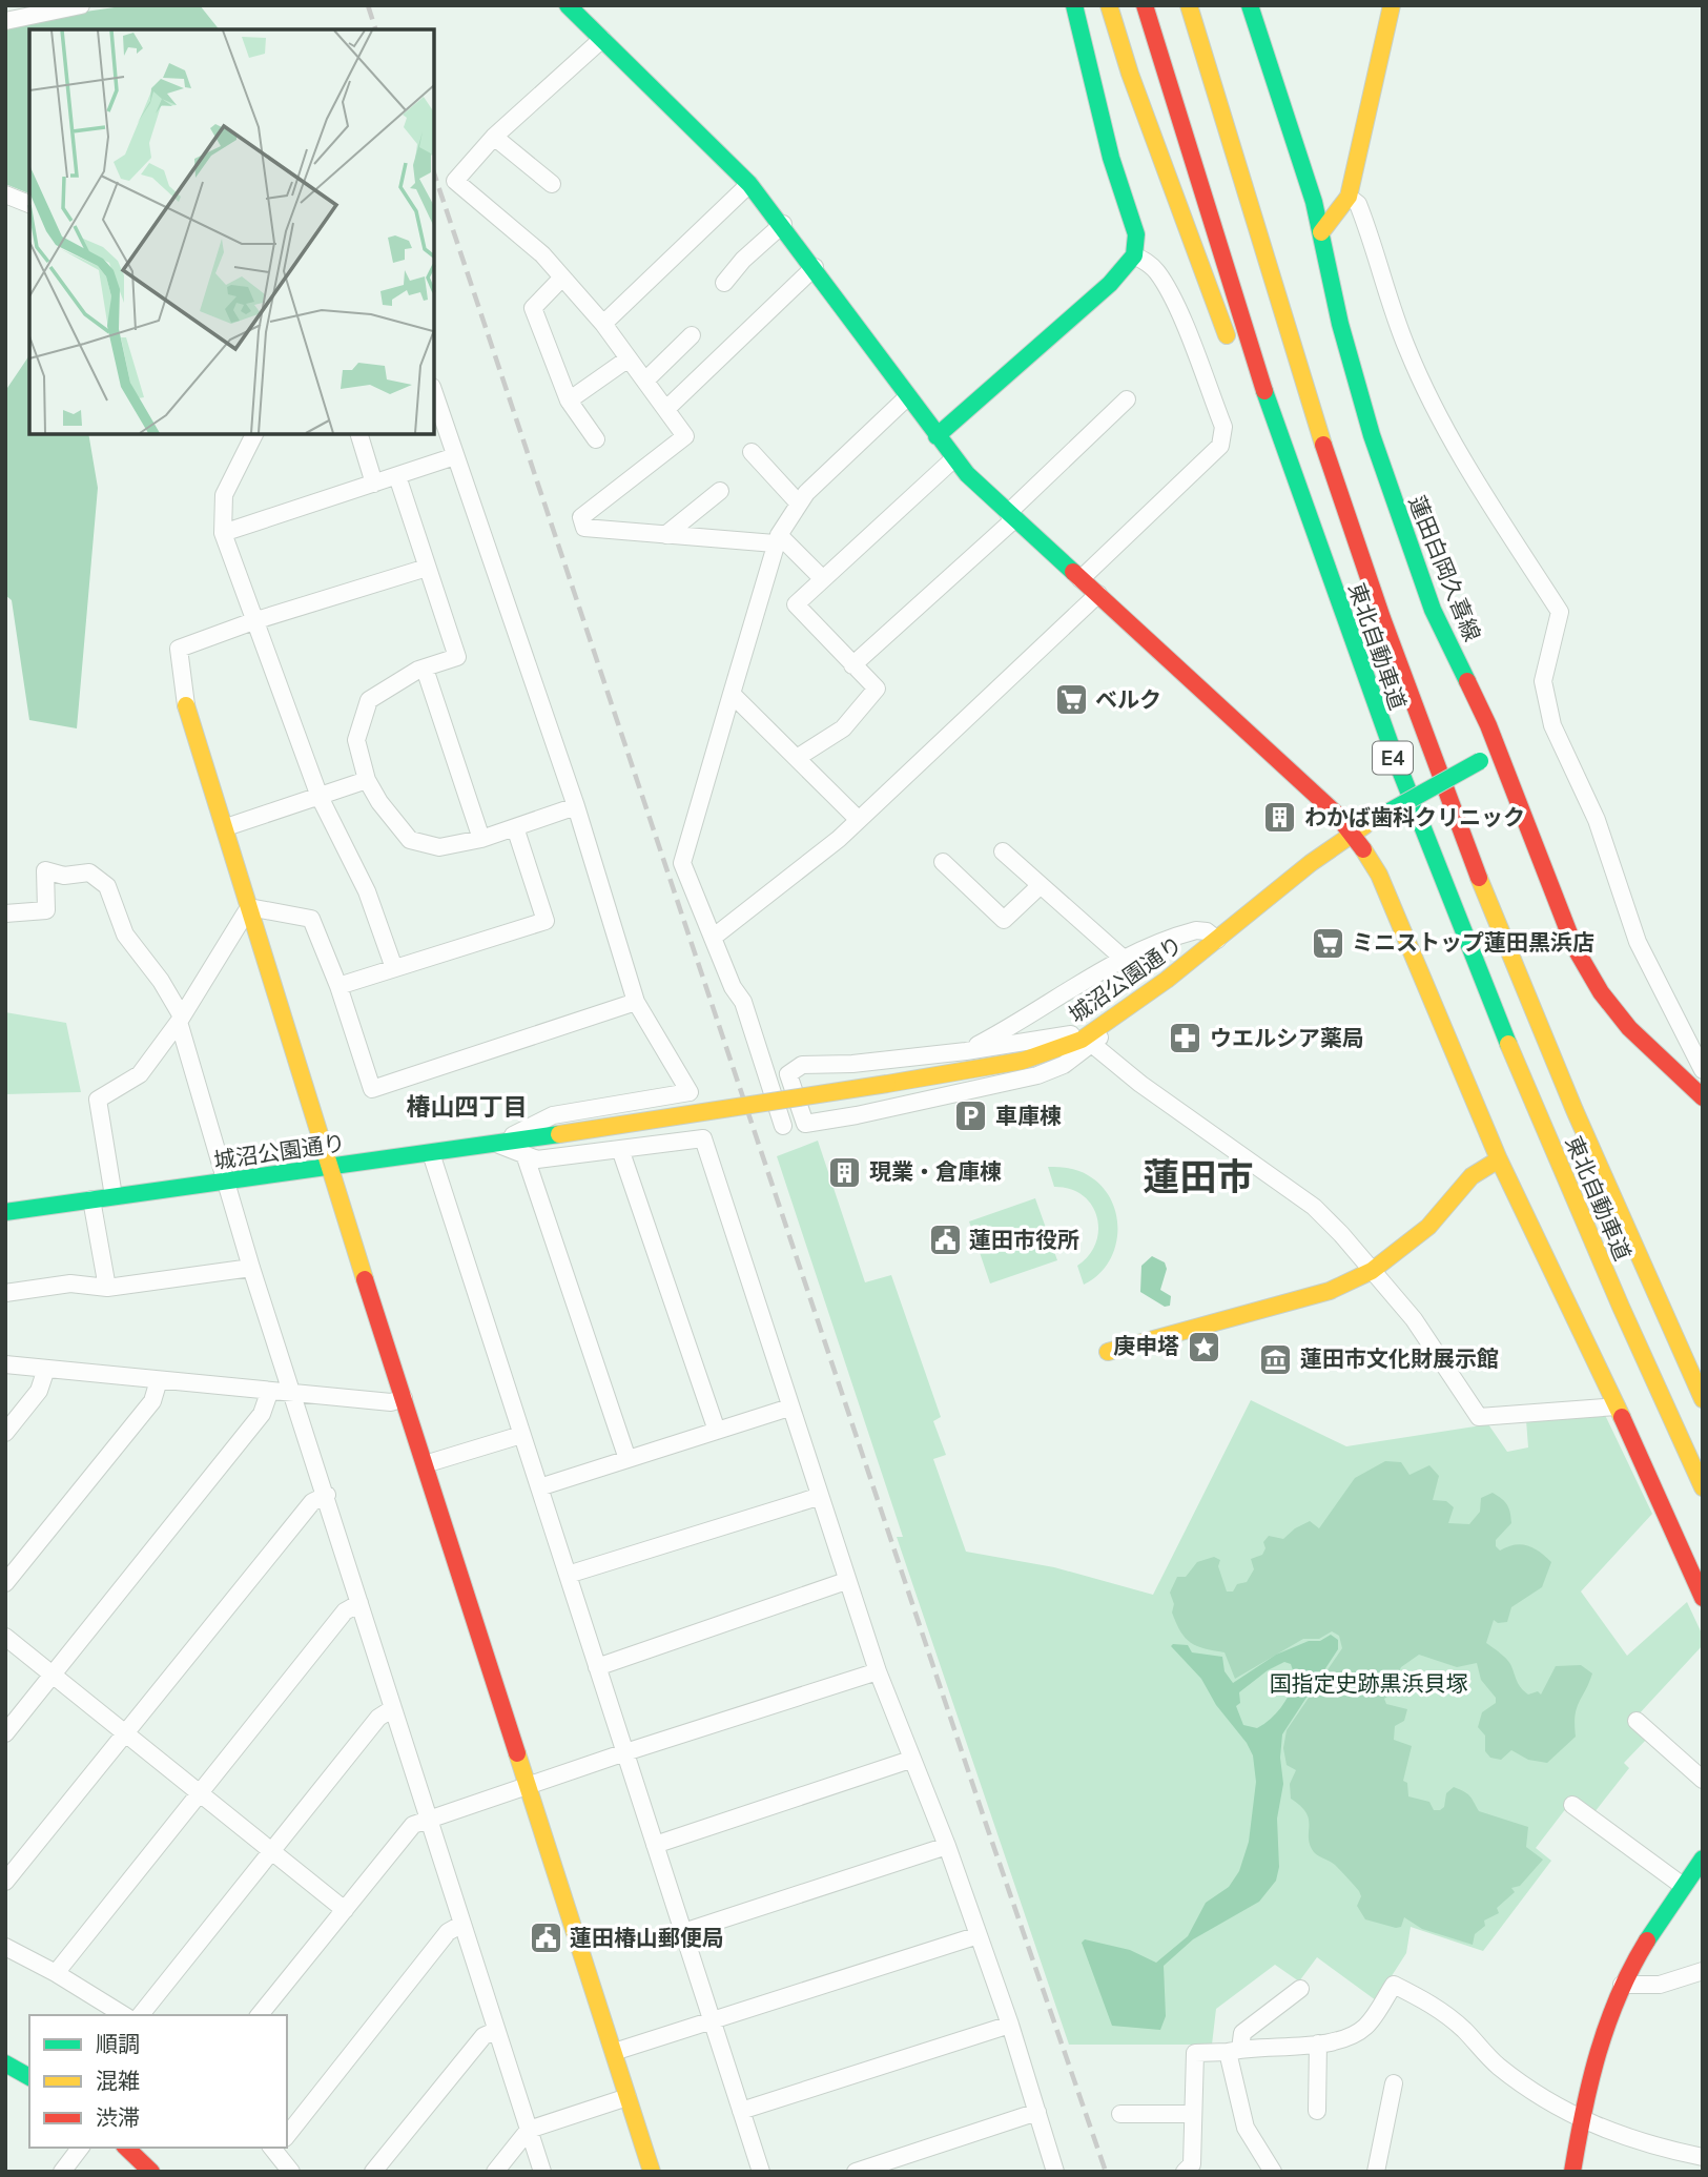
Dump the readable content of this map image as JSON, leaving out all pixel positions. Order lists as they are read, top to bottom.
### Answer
{
  "streets": {
    "main road": [
      "蓮田白岡久喜線",
      "東北自動車道",
      "E4",
      "城沼公園通り"
    ]
  },
  "crossings": [
    ["蓮田白岡久喜線", "城沼公園通り"]
  ],
  "districts": ["椿山四丁目", "蓮田市"],
  "parks": ["国指定史跡黒浜貝塚"],
  "places": {
    "supermarket": ["ベルク", "ミニストップ蓮田黒浜店"],
    "building": ["わかば歯科クリニック", "現業・倉庫棟"],
    "pharmacy": ["ウエルシア薬局"],
    "parking": ["車庫棟"],
    "public building": ["蓮田市役所", "蓮田椿山郵便局"],
    "place": ["庚申塔"],
    "museum": ["蓮田市文化財展示館"]
  },
  "legend": ["順調", "混雑", "渋滞"]
}
